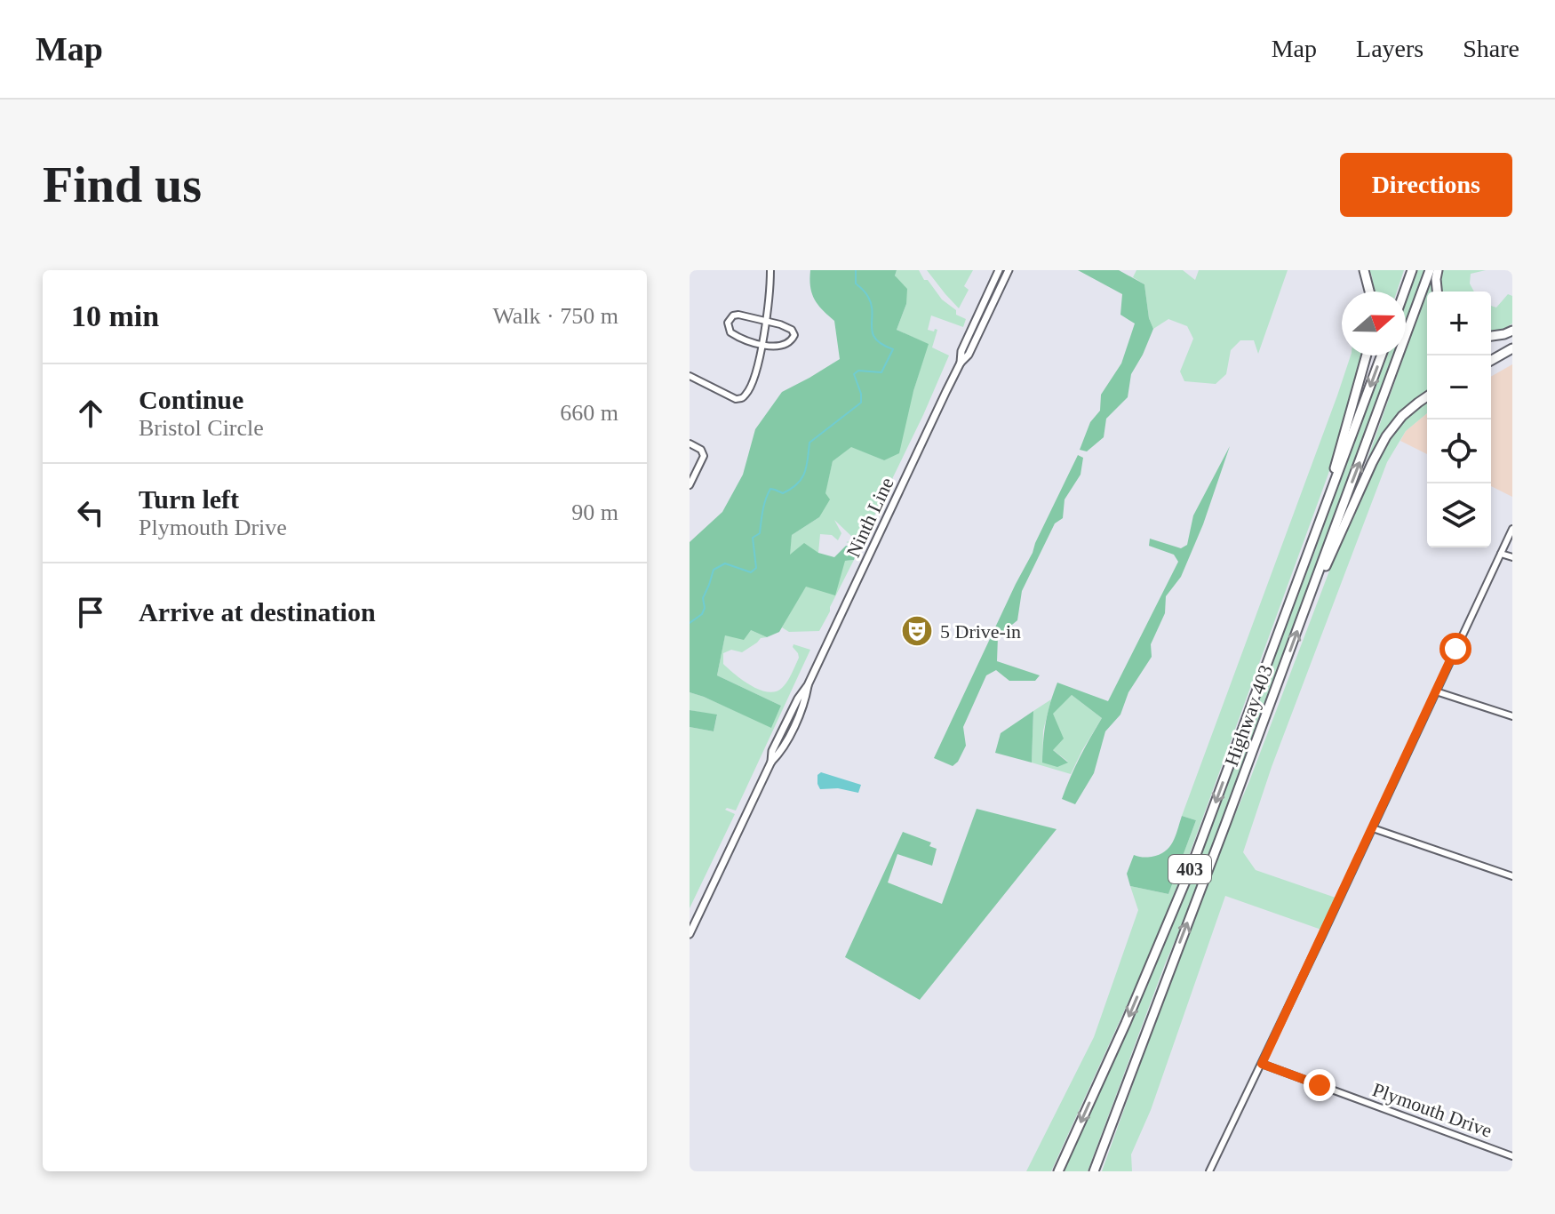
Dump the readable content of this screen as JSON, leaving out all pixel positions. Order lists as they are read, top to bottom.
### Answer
{
  "streets": {
    "highway": ["Highway 403", "403"],
    "main road": ["Ninth Line"],
    "street": ["Plymouth Drive"]
  },
  "places": {
    "theatre": ["5 Drive-in"]
  },
  "north": "right",
  "page": {
    "header": "Map",
    "nav": ["Map", "Layers", "Share"],
    "buttons": "Directions",
    "title": "Find us",
    "heading": ["10 min", "Walk · 750 m"],
    "map_buttons": ["+", "−"],
    "list": [
      ["Continue", "Bristol Circle", "660 m"],
      ["Turn left", "Plymouth Drive", "90 m"],
      "Arrive at destination"
    ]
  }
}
